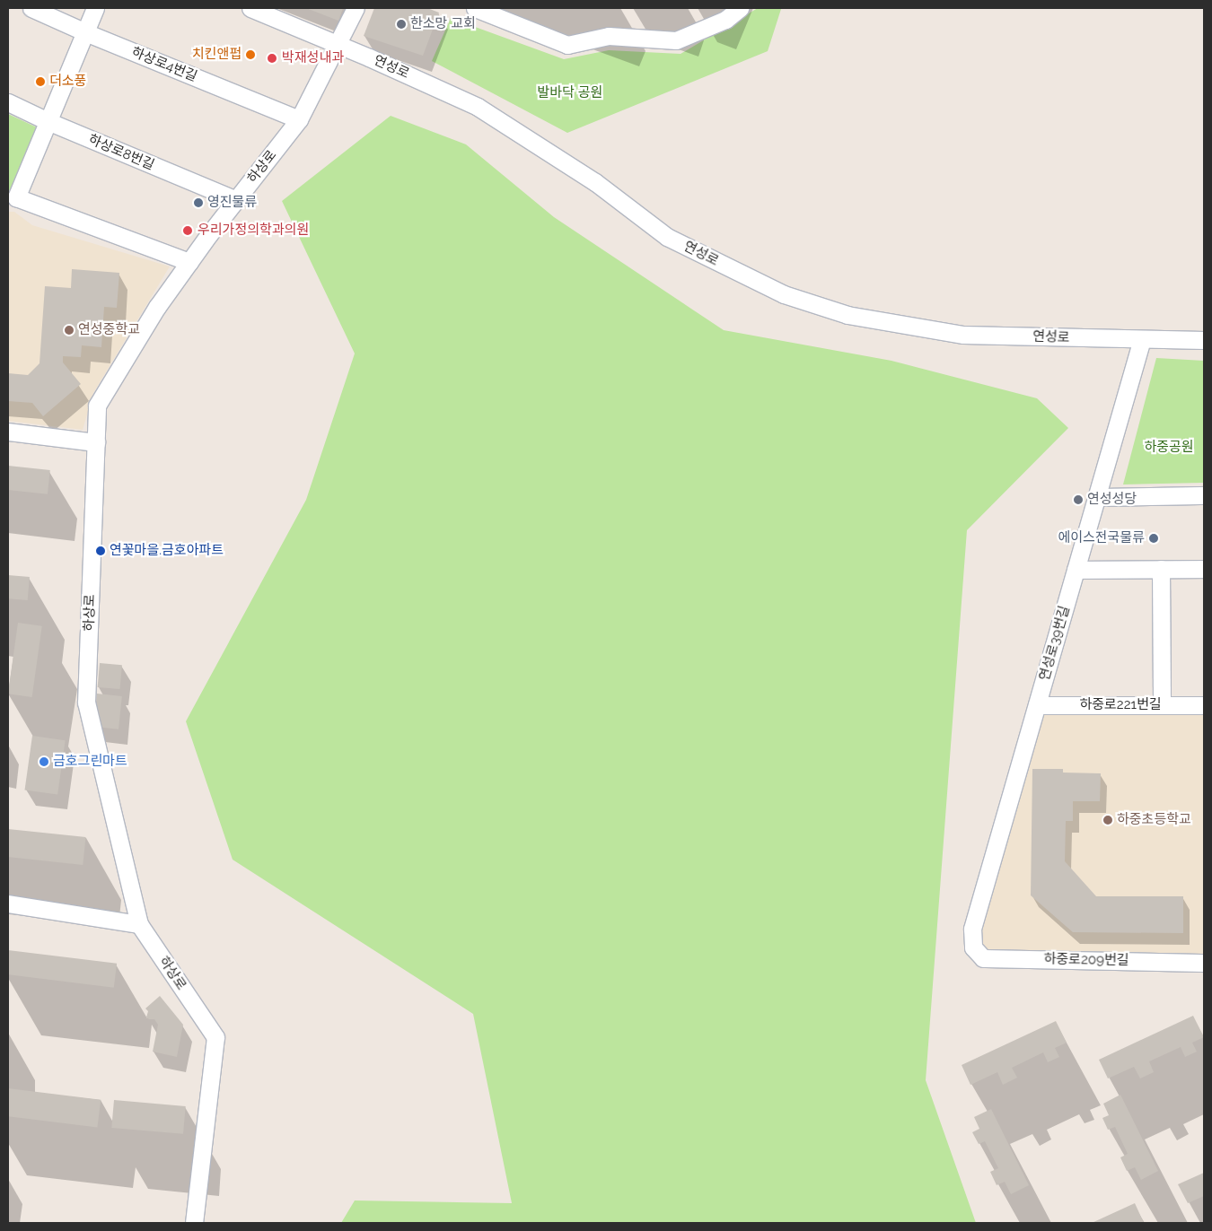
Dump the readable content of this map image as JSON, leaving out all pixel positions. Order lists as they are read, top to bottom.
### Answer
{
  "streets": {
    "street": [
      "하상로4번길",
      "연성로",
      "하상로8번길",
      "하상로",
      "연성로39번길",
      "하중로221번길",
      "하중로209번길"
    ]
  },
  "crossings": [
    ["하상로4번길", "하상로"],
    ["연성로", "하상로"],
    ["연성로", "연성로39번길"],
    ["하상로8번길", "하상로"],
    ["연성로39번길", "하중로221번길"],
    ["연성로39번길", "하중로209번길"]
  ],
  "parks": ["발바닥 공원", "하중공원"],
  "places": [
    "한소망 교회",
    "치킨앤펍",
    "박재성내과",
    "더소풍",
    "영진물류",
    "우리가정의학과의원",
    "연성중학교",
    "연성성당",
    "에이스전국물류",
    "연꽃마을.금호아파트",
    "금호그린마트",
    "하중초등학교"
  ]
}
